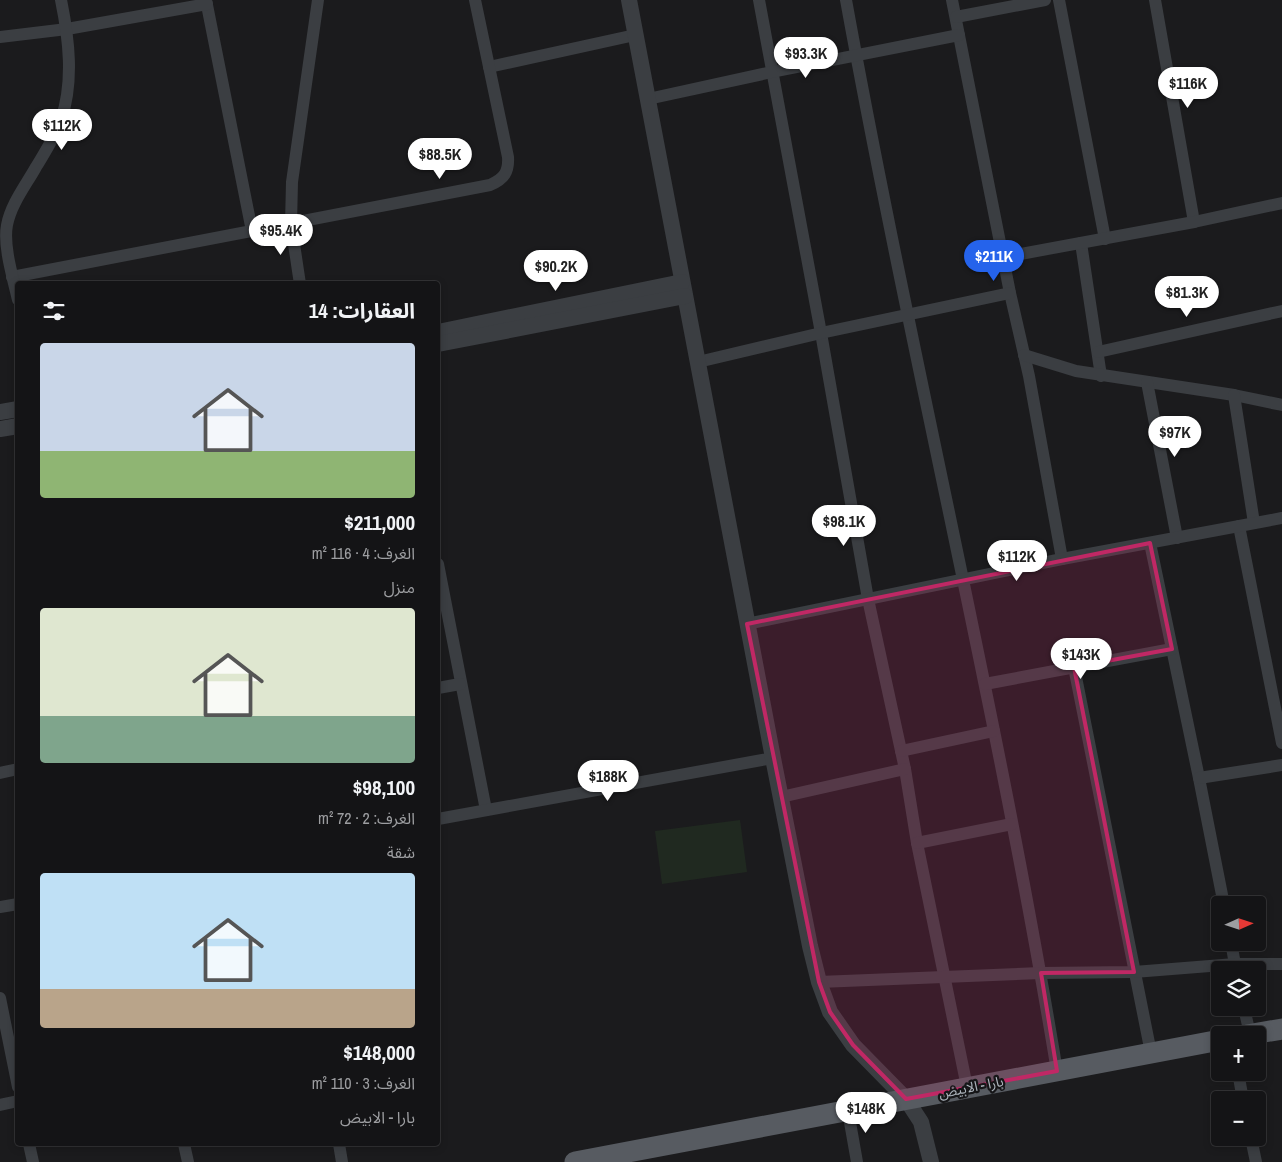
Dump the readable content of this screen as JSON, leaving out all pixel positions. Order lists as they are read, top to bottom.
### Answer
{
  "streets": {
    "main road": ["بارا - الابيض"]
  },
  "north": "right",
  "page": {
    "price": [
      "$93.3K",
      "$116K",
      "$112K",
      "$88.5K",
      "$95.4K",
      "$211K",
      "$90.2K",
      "$81.3K",
      "$97K",
      "$98.1K",
      "$112K",
      "$143K",
      "$188K",
      "$148K"
    ],
    "heading": "العقارات: 14",
    "list": [
      {
        "name": "$211,000",
        "note": "الغرف: 4 · 116 m² · منزل"
      },
      {
        "name": "$98,100",
        "note": "الغرف: 2 · 72 m² · شقة"
      },
      {
        "name": "$148,000",
        "note": "الغرف: 3 · 110 m² · بارا - الابيض"
      }
    ],
    "map_buttons": ["+", "−"]
  }
}
